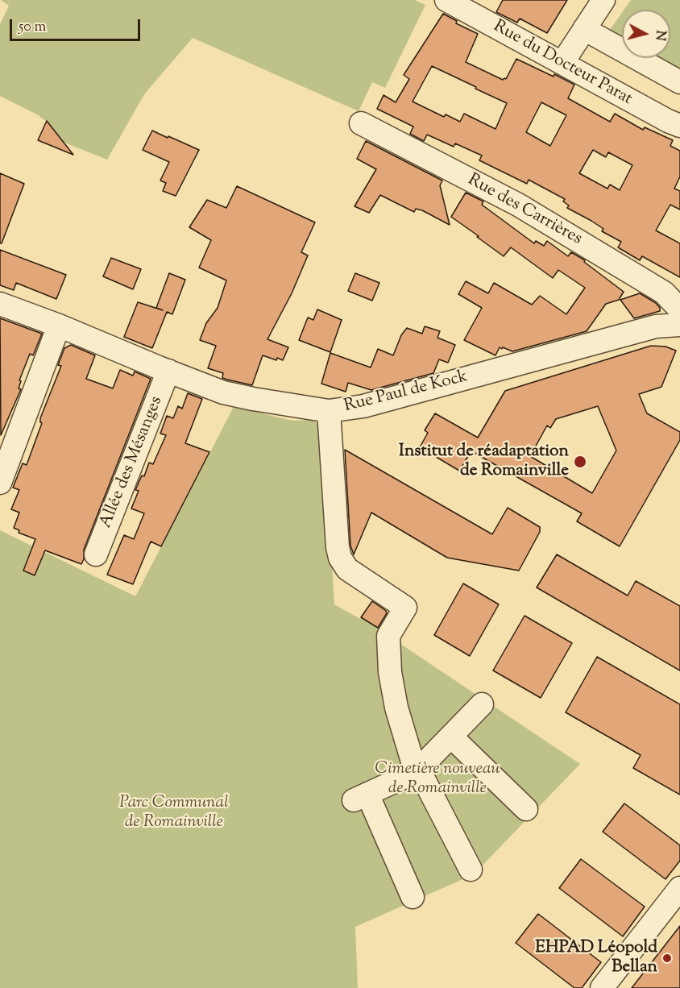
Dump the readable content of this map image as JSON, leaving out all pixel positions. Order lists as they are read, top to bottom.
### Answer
{
  "streets": {
    "street": [
      "Rue du Docteur Parat",
      "Rue des Carrières",
      "Rue Paul de Kock",
      "Allée des Mésanges"
    ]
  },
  "crossings": [
    ["Rue Paul de Kock", "Allée des Mésanges"]
  ],
  "parks": ["Cimetière nouveau de Romainville", "Parc Communal de Romainville"],
  "places": ["Institut de réadaptation de Romainville", "EHPAD Léopold Bellan"],
  "scale_bar": "50 m",
  "north": "right"
}
